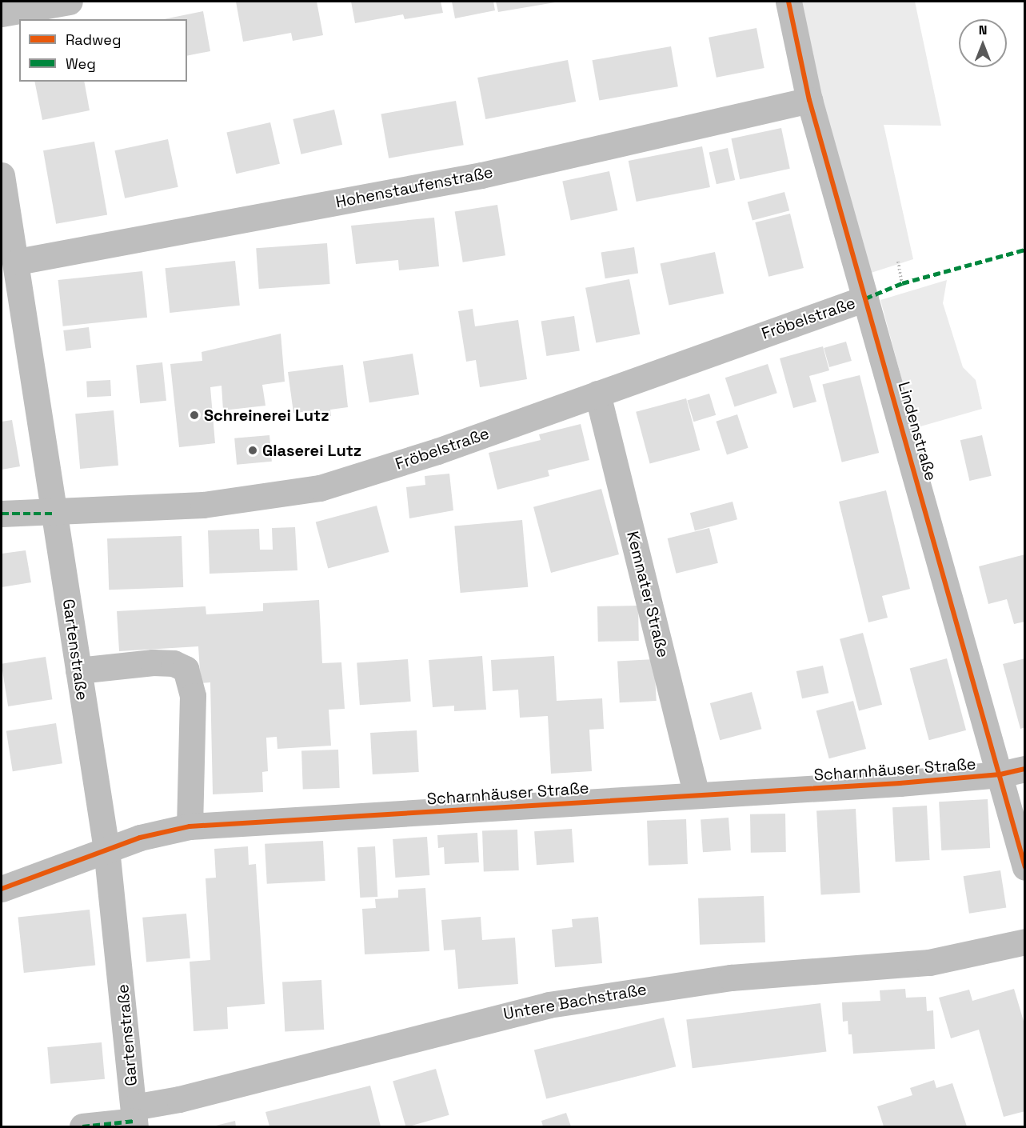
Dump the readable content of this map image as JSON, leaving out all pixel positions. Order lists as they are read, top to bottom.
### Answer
{
  "streets": {
    "street": [
      "Hohenstaufenstraße",
      "Fröbelstraße",
      "Lindenstraße",
      "Kemnater Straße",
      "Gartenstraße",
      "Scharnhäuser Straße",
      "Untere Bachstraße"
    ]
  },
  "crossings": [
    ["Hohenstaufenstraße", "Lindenstraße"],
    ["Hohenstaufenstraße", "Gartenstraße"],
    ["Fröbelstraße", "Lindenstraße"],
    ["Fröbelstraße", "Kemnater Straße"],
    ["Fröbelstraße", "Gartenstraße"],
    ["Lindenstraße", "Scharnhäuser Straße"],
    ["Kemnater Straße", "Scharnhäuser Straße"],
    ["Gartenstraße", "Scharnhäuser Straße"],
    ["Gartenstraße", "Untere Bachstraße"]
  ],
  "places": ["Schreinerei Lutz", "Glaserei Lutz"],
  "legend": ["Radweg", "Weg"],
  "north": "top"
}
